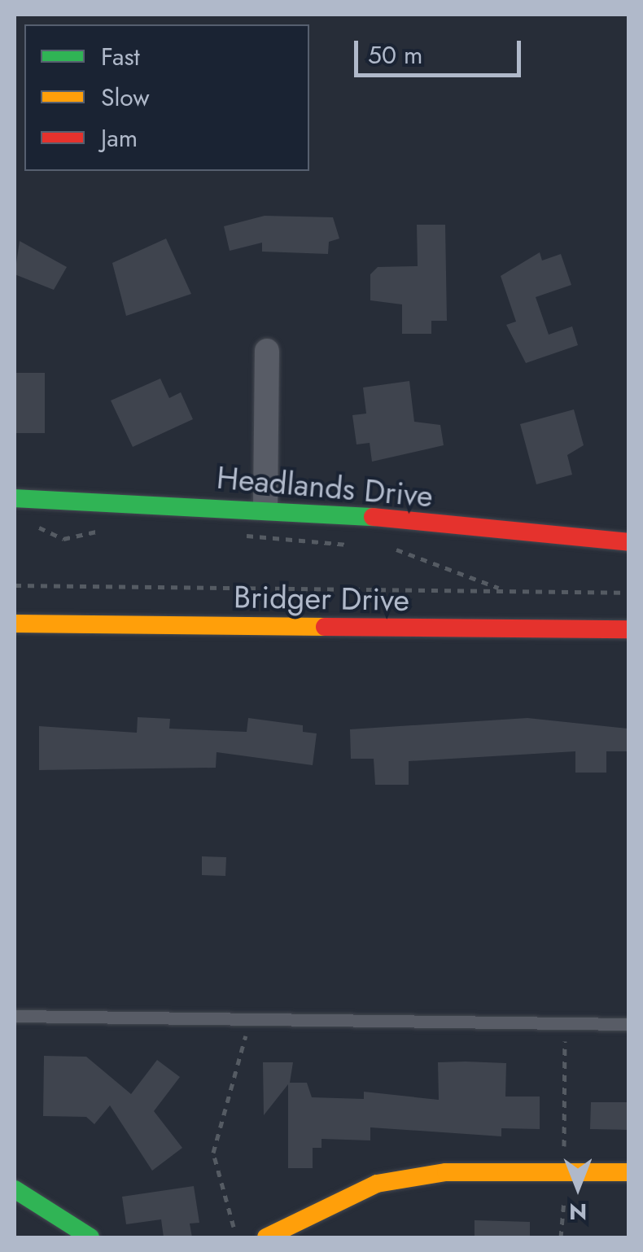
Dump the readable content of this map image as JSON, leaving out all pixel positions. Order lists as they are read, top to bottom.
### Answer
{
  "streets": {
    "street": ["Headlands Drive", "Bridger Drive"]
  },
  "legend": ["Fast", "Slow", "Jam"],
  "scale_bar": "50 m",
  "north": "bottom"
}
